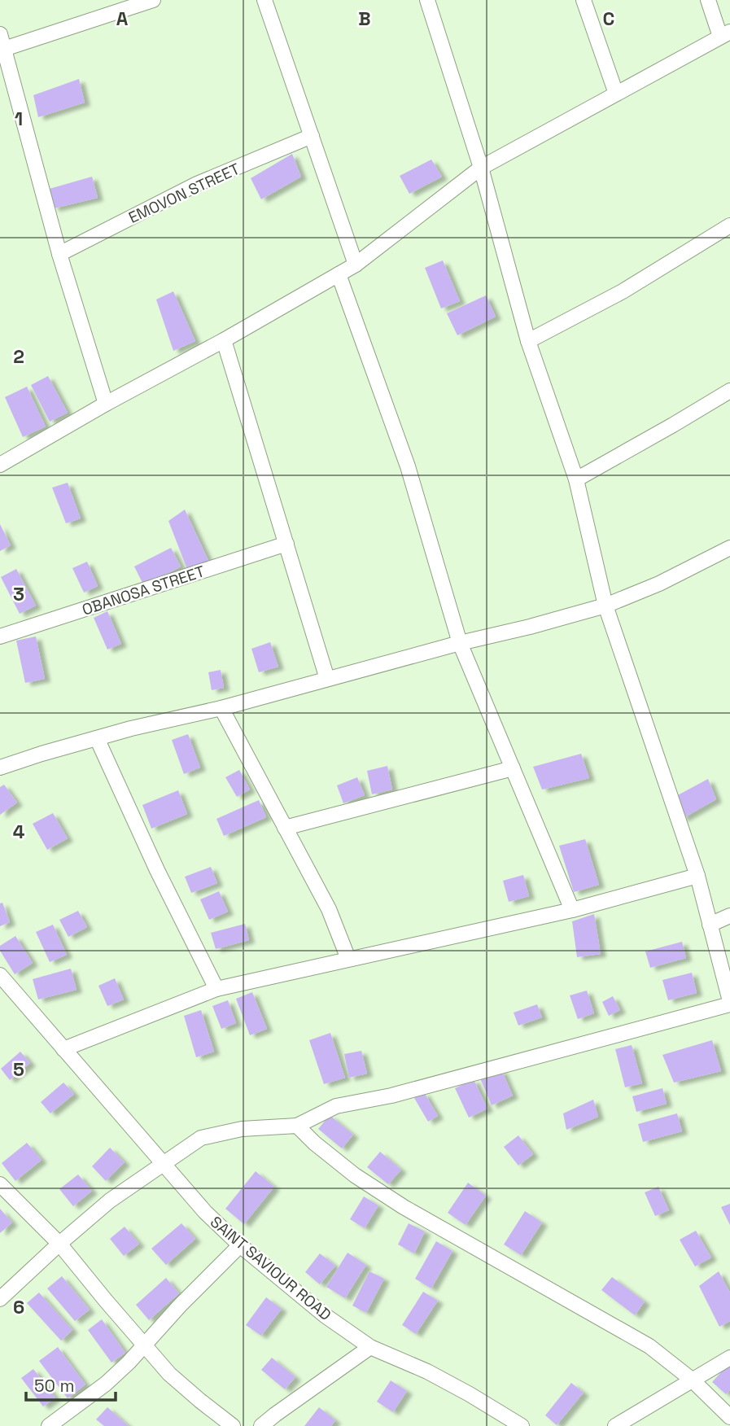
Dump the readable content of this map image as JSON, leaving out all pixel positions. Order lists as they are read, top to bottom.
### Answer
{
  "streets": {
    "street": ["EMOVON STREET", "OBANOSA STREET", "SAINT SAVIOUR ROAD"]
  },
  "scale_bar": "50 m",
  "grid": {
    "columns": ["A", "B", "C"],
    "rows": [
      "1",
      "2",
      "3",
      "4",
      "5",
      "6"
    ]
  }
}
